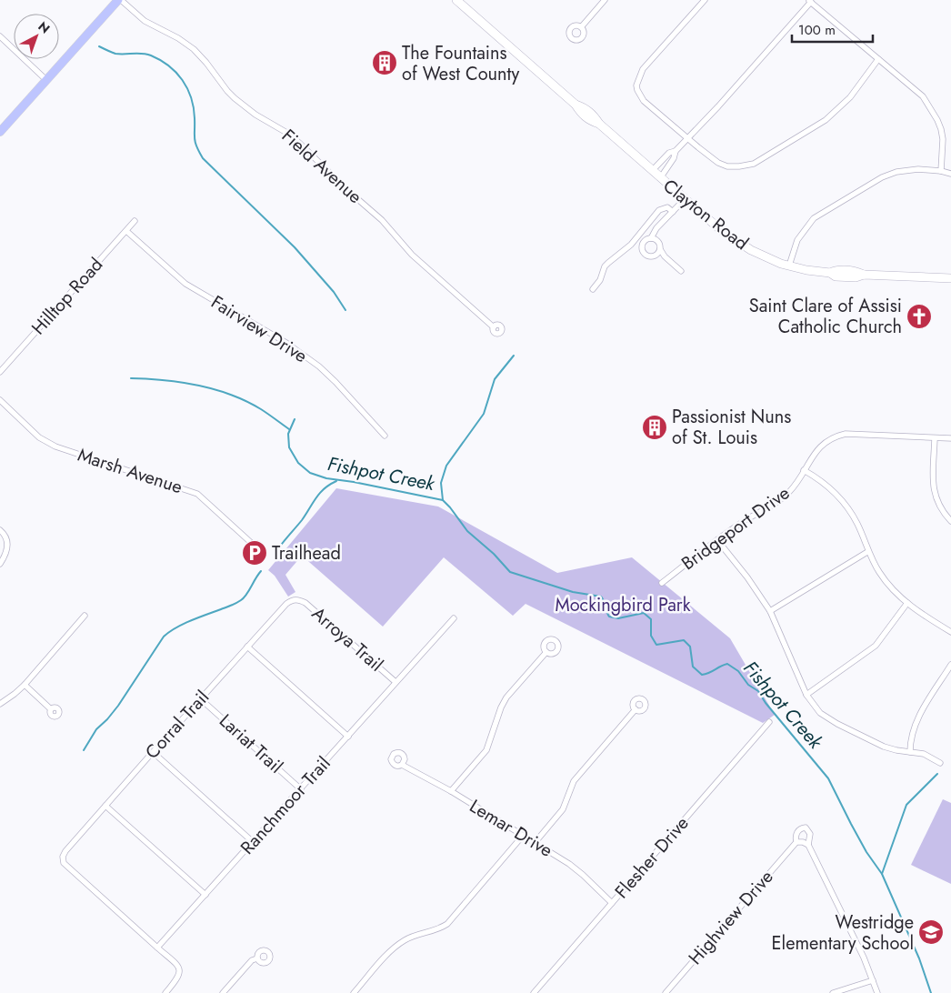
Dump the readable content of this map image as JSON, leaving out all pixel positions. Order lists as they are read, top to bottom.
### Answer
{
  "streets": {
    "main road": ["Clayton Road"],
    "street": [
      "Field Avenue",
      "Hilltop Road",
      "Fairview Drive",
      "Marsh Avenue",
      "Bridgeport Drive",
      "Arroya Trail",
      "Corral Trail",
      "Lariat Trail",
      "Ranchmoor Trail",
      "Lemar Drive",
      "Flesher Drive",
      "Highview Drive"
    ]
  },
  "crossings": [
    ["Hilltop Road", "Fairview Drive"],
    ["Arroya Trail", "Corral Trail"],
    ["Arroya Trail", "Ranchmoor Trail"],
    ["Corral Trail", "Lariat Trail"],
    ["Corral Trail", "Ranchmoor Trail"],
    ["Lariat Trail", "Ranchmoor Trail"],
    ["Lemar Drive", "Flesher Drive"]
  ],
  "water": ["Fishpot Creek"],
  "parks": ["Mockingbird Park"],
  "places": {
    "building": ["The Fountains of West County", "Passionist Nuns of St. Louis"],
    "church": ["Saint Clare of Assisi Catholic Church"],
    "parking": ["Trailhead"],
    "school or university": ["Westridge Elementary School"]
  },
  "scale_bar": "100 m",
  "north": "top right"
}
